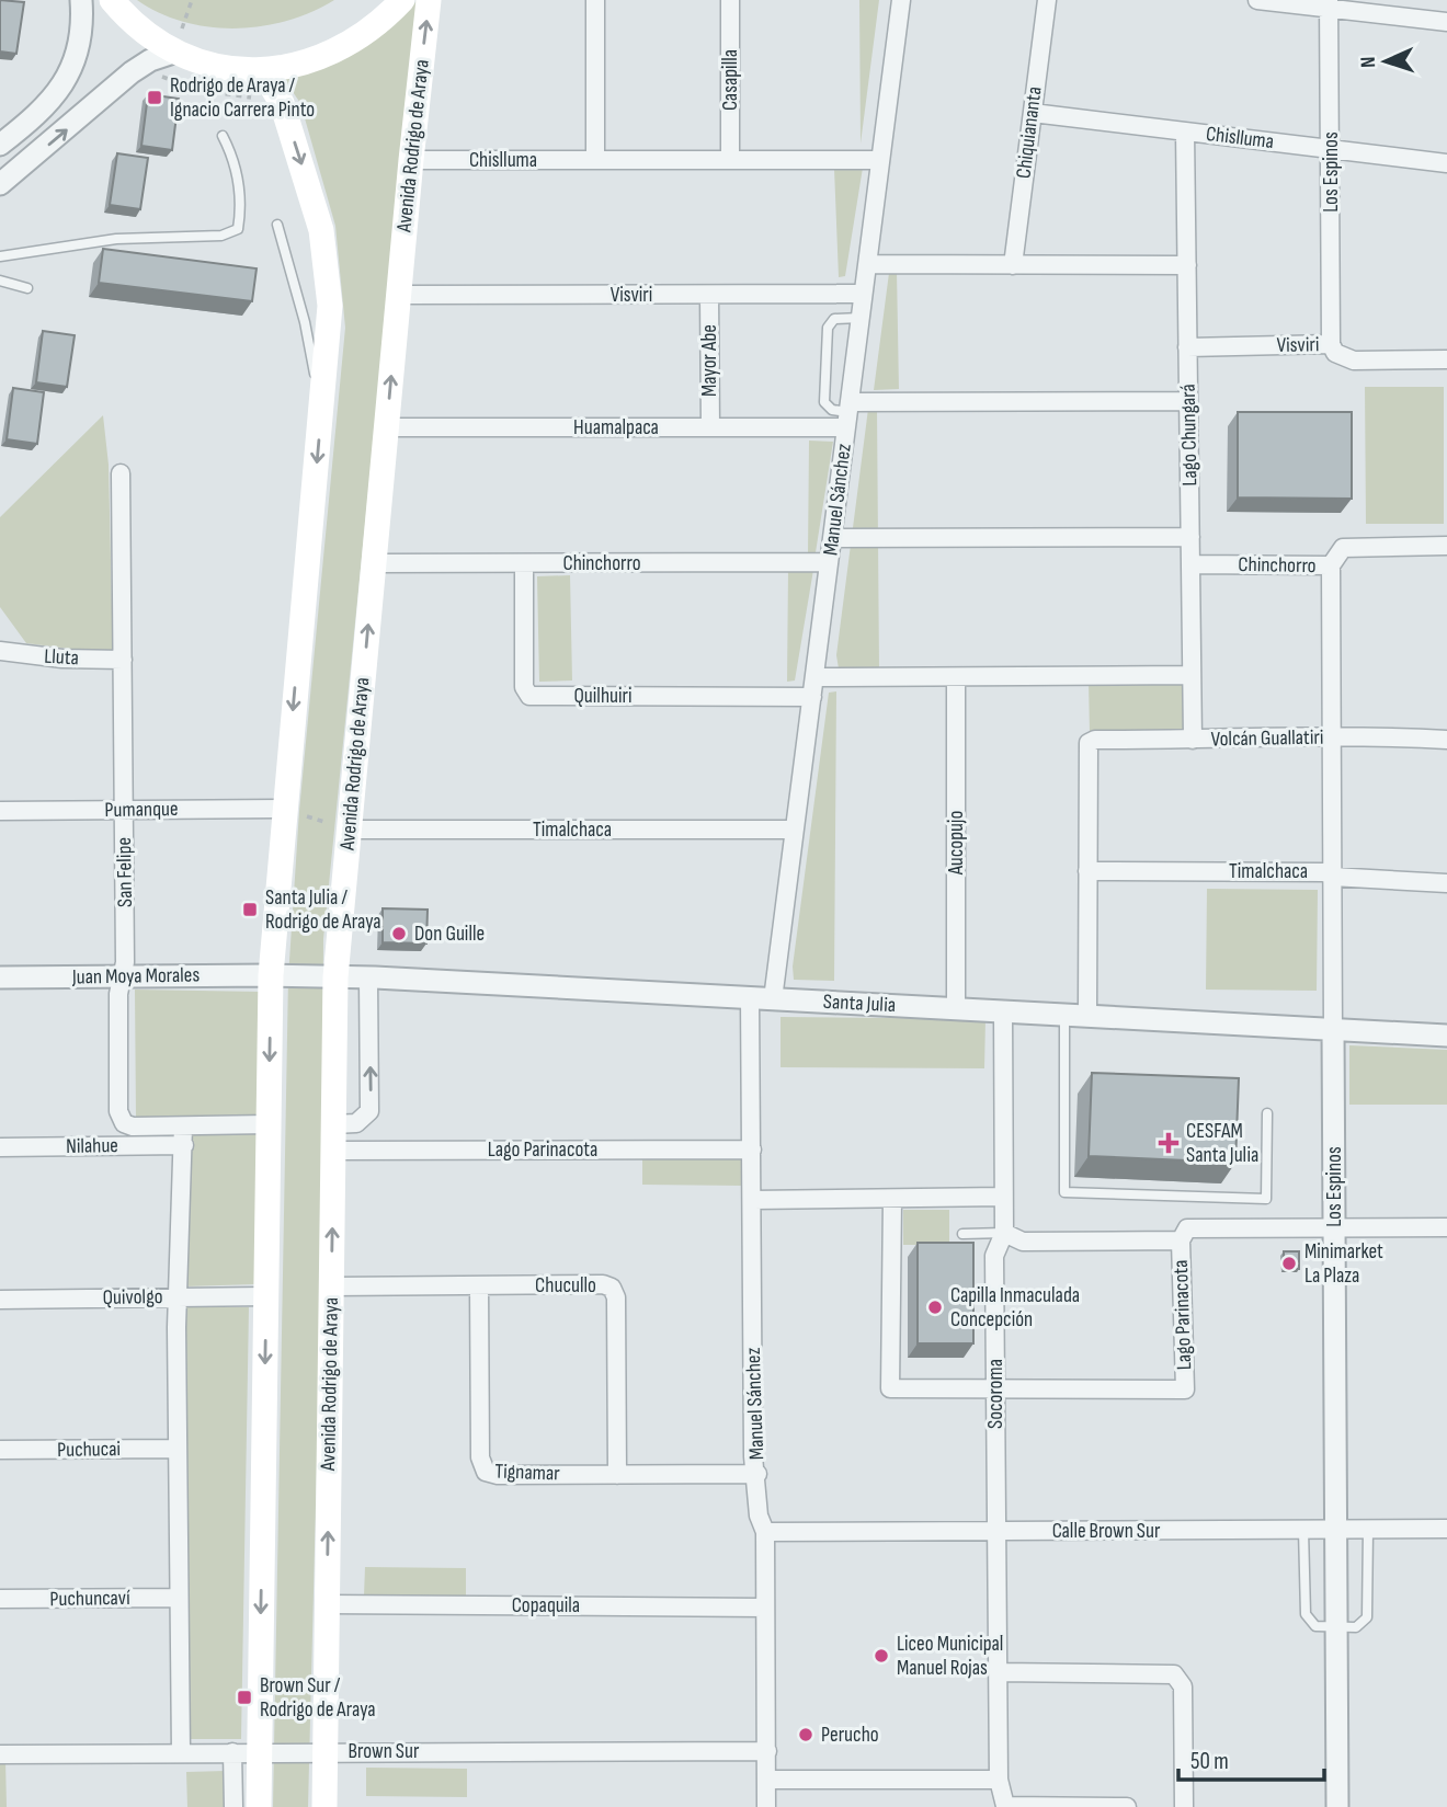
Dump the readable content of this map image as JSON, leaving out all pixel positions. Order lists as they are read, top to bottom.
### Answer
{
  "streets": {
    "main road": ["Avenida Rodrigo de Araya"],
    "street": [
      "Casapilla",
      "Chiquiananta",
      "Chislluma",
      "Los Espinos",
      "Visviri",
      "Mayor Abe",
      "Huamalpaca",
      "Lago Chungará",
      "Manuel Sánchez",
      "Chinchorro",
      "Lluta",
      "Quilhuiri",
      "Volcán Guallatiri",
      "Pumanque",
      "Timalchaca",
      "Aucopujo",
      "San Felipe",
      "Juan Moya Morales",
      "Santa Julia",
      "Nilahue",
      "Lago Parinacota",
      "Chucullo",
      "Quivolgo",
      "Socoroma",
      "Puchucai",
      "Tignamar",
      "Calle Brown Sur",
      "Puchuncaví",
      "Copaquila",
      "Brown Sur"
    ]
  },
  "crossings": [
    ["Casapilla", "Chislluma"],
    ["Chiquiananta", "Chislluma"],
    ["Chislluma", "Avenida Rodrigo de Araya"],
    ["Chislluma", "Los Espinos"],
    ["Chislluma", "Lago Chungará"],
    ["Chislluma", "Manuel Sánchez"],
    ["Avenida Rodrigo de Araya", "Visviri"],
    ["Avenida Rodrigo de Araya", "Huamalpaca"],
    ["Avenida Rodrigo de Araya", "Chinchorro"],
    ["Avenida Rodrigo de Araya", "Timalchaca"],
    ["Avenida Rodrigo de Araya", "Santa Julia"],
    ["Avenida Rodrigo de Araya", "Lago Parinacota"],
    ["Avenida Rodrigo de Araya", "Chucullo"],
    ["Avenida Rodrigo de Araya", "Copaquila"],
    ["Avenida Rodrigo de Araya", "Brown Sur"],
    ["Los Espinos", "Visviri"],
    ["Los Espinos", "Chinchorro"],
    ["Los Espinos", "Volcán Guallatiri"],
    ["Los Espinos", "Timalchaca"],
    ["Los Espinos", "Santa Julia"],
    ["Los Espinos", "Lago Parinacota"],
    ["Los Espinos", "Calle Brown Sur"],
    ["Visviri", "Mayor Abe"],
    ["Visviri", "Lago Chungará"],
    ["Visviri", "Manuel Sánchez"],
    ["Mayor Abe", "Huamalpaca"],
    ["Huamalpaca", "Lago Chungará"],
    ["Huamalpaca", "Manuel Sánchez"],
    ["Lago Chungará", "Chinchorro"],
    ["Lago Chungará", "Volcán Guallatiri"],
    ["Manuel Sánchez", "Chinchorro"],
    ["Manuel Sánchez", "Quilhuiri"],
    ["Manuel Sánchez", "Timalchaca"],
    ["Manuel Sánchez", "Santa Julia"],
    ["Manuel Sánchez", "Lago Parinacota"],
    ["Manuel Sánchez", "Tignamar"],
    ["Manuel Sánchez", "Calle Brown Sur"],
    ["Manuel Sánchez", "Copaquila"],
    ["Manuel Sánchez", "Brown Sur"],
    ["Chinchorro", "Quilhuiri"],
    ["Lluta", "San Felipe"],
    ["Volcán Guallatiri", "Timalchaca"],
    ["Pumanque", "San Felipe"],
    ["Aucopujo", "Santa Julia"],
    ["San Felipe", "Juan Moya Morales"],
    ["Juan Moya Morales", "Santa Julia"],
    ["Santa Julia", "Socoroma"],
    ["Lago Parinacota", "Socoroma"],
    ["Chucullo", "Tignamar"],
    ["Socoroma", "Calle Brown Sur"]
  ],
  "places": {
    "transit": ["Rodrigo de Araya / Ignacio Carrera Pinto", "Santa Julia / Rodrigo de Araya", "Brown Sur / Rodrigo de Araya"],
    "other": [
      "Don Guille",
      "Minimarket La Plaza",
      "Capilla Inmaculada Concepción",
      "Liceo Municipal Manuel Rojas",
      "Perucho"
    ],
    "health": ["CESFAM Santa Julia"]
  },
  "scale_bar": "50 m",
  "north": "left"
}
